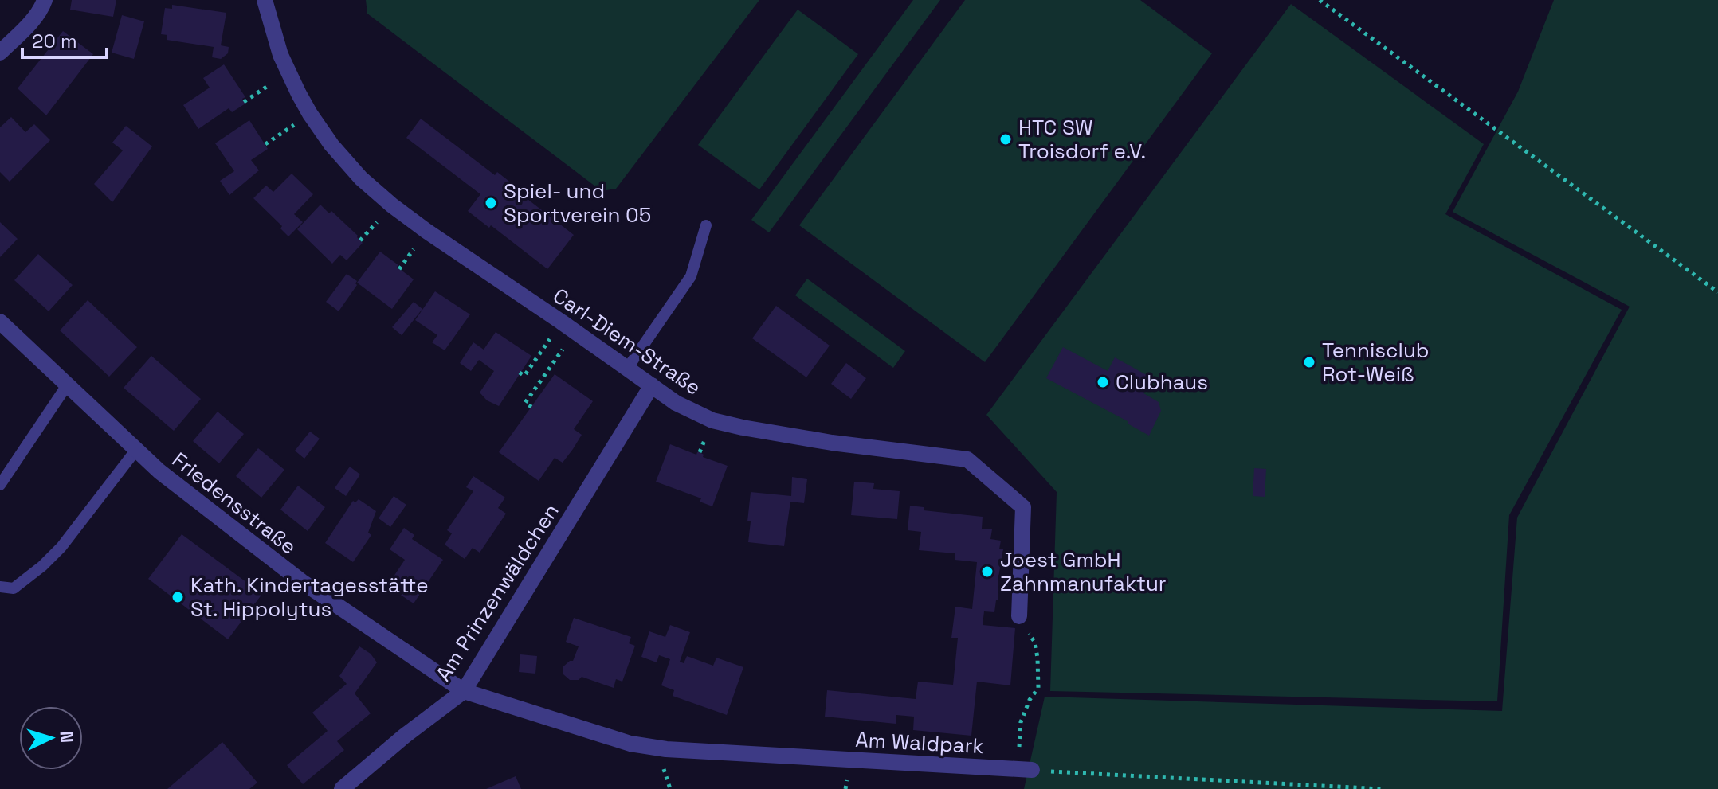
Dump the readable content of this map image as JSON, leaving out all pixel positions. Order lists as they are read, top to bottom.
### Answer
{
  "streets": {
    "street": [
      "Carl-Diem-Straße",
      "Friedensstraße",
      "Am Prinzenwäldchen",
      "Am Waldpark"
    ]
  },
  "crossings": [
    ["Carl-Diem-Straße", "Am Prinzenwäldchen"],
    ["Friedensstraße", "Am Prinzenwäldchen"],
    ["Friedensstraße", "Am Waldpark"],
    ["Am Prinzenwäldchen", "Am Waldpark"]
  ],
  "places": [
    "HTC SW Troisdorf e.V.",
    "Spiel- und Sportverein 05",
    "Tennisclub Rot-Weiß",
    "Clubhaus",
    "Joest GmbH Zahnmanufaktur",
    "Kath. Kindertagesstätte St. Hippolytus"
  ],
  "scale_bar": "20 m",
  "north": "right"
}
